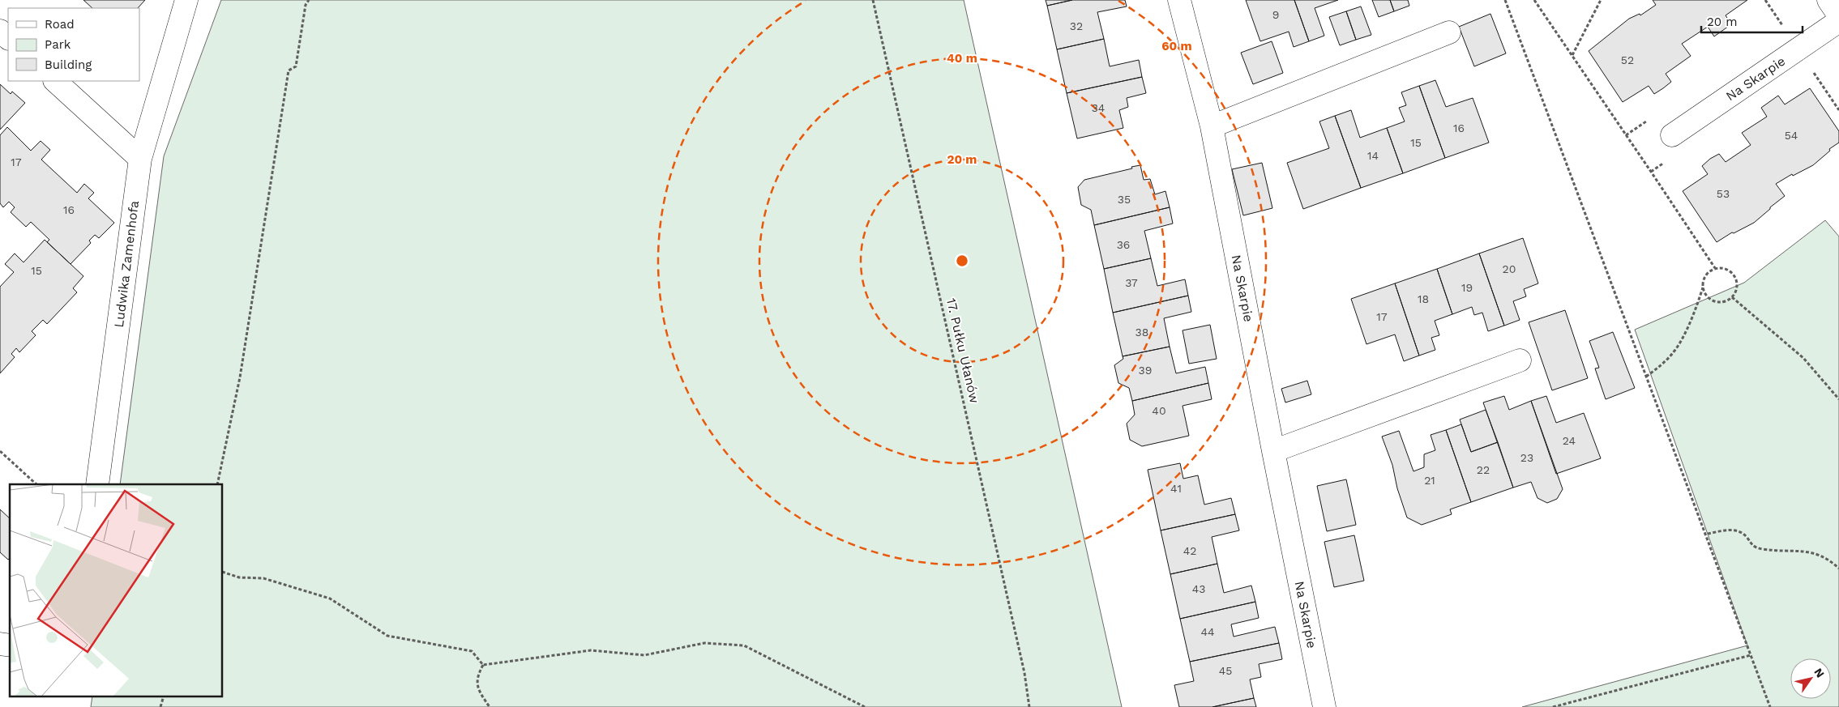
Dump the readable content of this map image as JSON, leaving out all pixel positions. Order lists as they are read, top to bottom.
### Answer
{
  "streets": {
    "street": ["Na Skarpie", "Ludwika Zamenhofa"],
    "path": ["17. Pułku Ułanów"]
  },
  "house_numbers": [
    "9",
    "32",
    "52",
    "34",
    "16",
    "54",
    "15",
    "14",
    "17",
    "53",
    "35",
    "16",
    "36",
    "20",
    "15",
    "37",
    "19",
    "18",
    "17",
    "38",
    "39",
    "40",
    "24",
    "23",
    "22",
    "21",
    "41",
    "42",
    "43",
    "44",
    "45"
  ],
  "legend": ["Road", "Park", "Building"],
  "scale_bar": "20 m",
  "north": "top right",
  "rings": ["60 m", "40 m", "20 m"]
}
